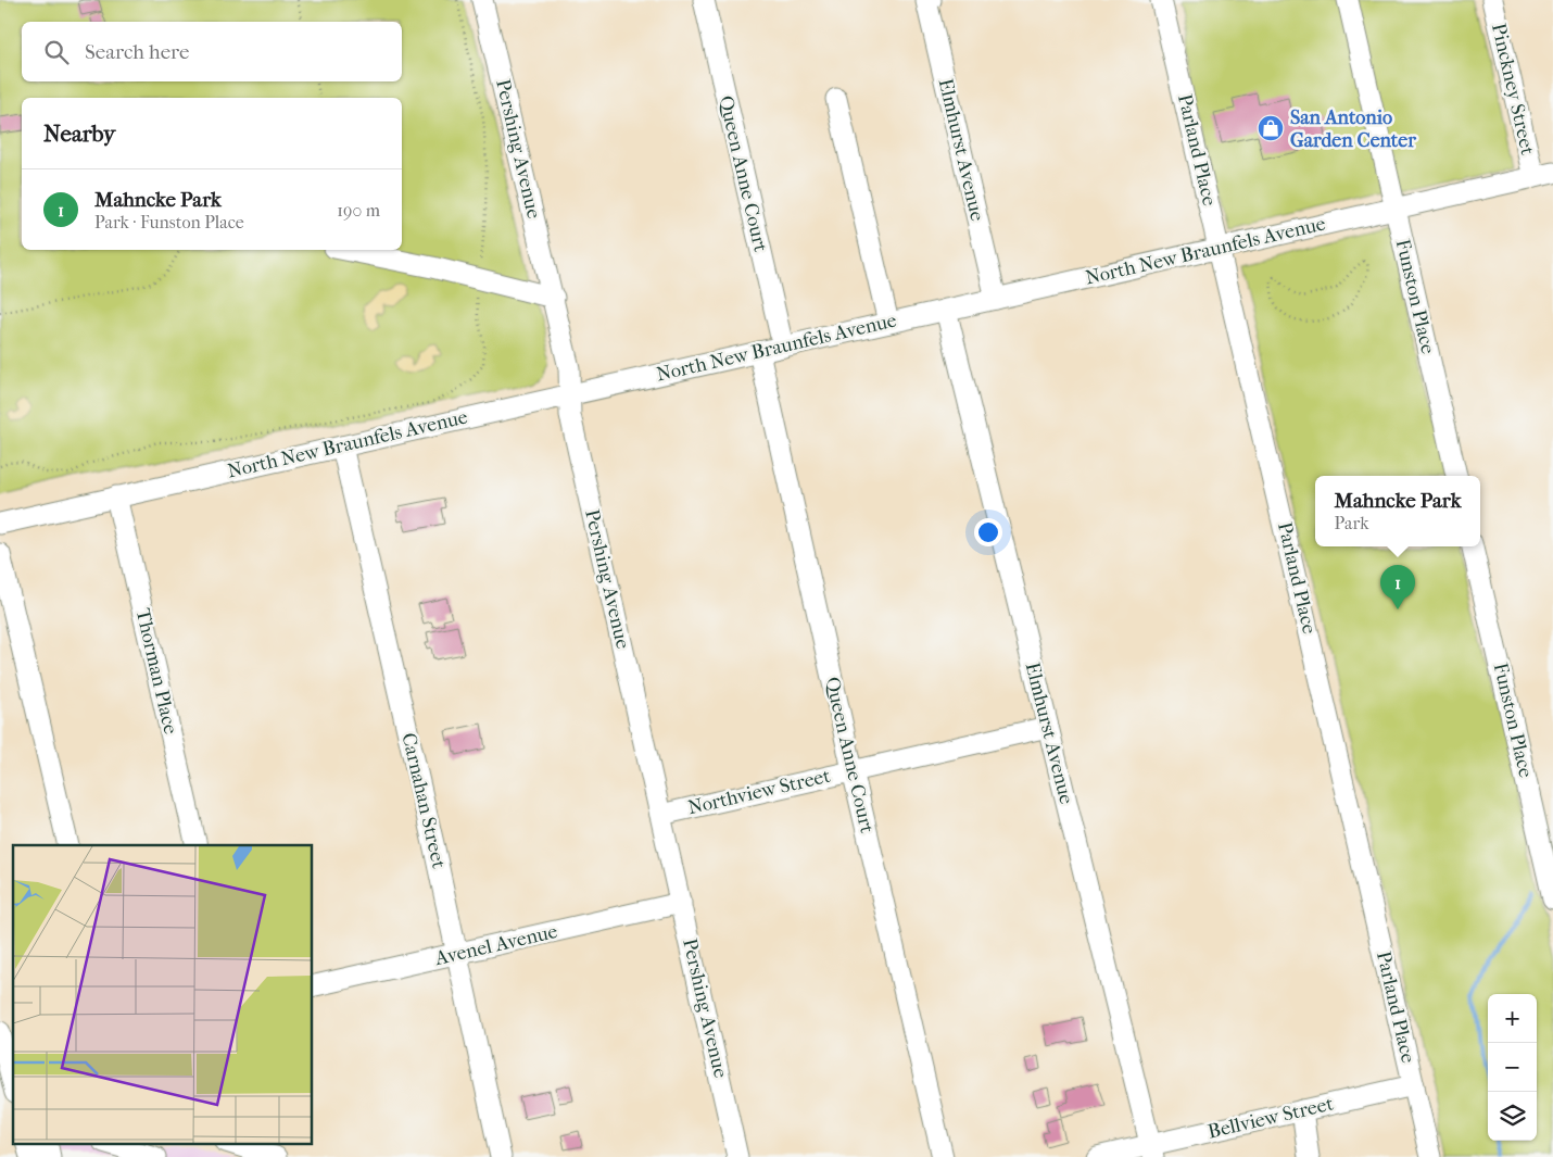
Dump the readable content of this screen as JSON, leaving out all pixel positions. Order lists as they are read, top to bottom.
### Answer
{
  "streets": {
    "street": [
      "Pinckney Street",
      "Pershing Avenue",
      "Elmhurst Avenue",
      "Parland Place",
      "Queen Anne Court",
      "North New Braunfels Avenue",
      "Funston Place",
      "Thorman Place",
      "Northview Street",
      "Carnahan Street",
      "Avenel Avenue",
      "Bellview Street"
    ]
  },
  "crossings": [
    ["Pinckney Street", "North New Braunfels Avenue"],
    ["Pershing Avenue", "North New Braunfels Avenue"],
    ["Pershing Avenue", "Northview Street"],
    ["Pershing Avenue", "Avenel Avenue"],
    ["Elmhurst Avenue", "North New Braunfels Avenue"],
    ["Elmhurst Avenue", "Northview Street"],
    ["Elmhurst Avenue", "Bellview Street"],
    ["Parland Place", "North New Braunfels Avenue"],
    ["Parland Place", "Bellview Street"],
    ["Queen Anne Court", "North New Braunfels Avenue"],
    ["Queen Anne Court", "Northview Street"],
    ["North New Braunfels Avenue", "Funston Place"],
    ["North New Braunfels Avenue", "Thorman Place"],
    ["North New Braunfels Avenue", "Carnahan Street"],
    ["Carnahan Street", "Avenel Avenue"]
  ],
  "places": {
    "shop": ["San Antonio Garden Center"]
  },
  "page": {
    "search": "Search here",
    "heading": "Nearby",
    "list": [
      {
        "mark": "1",
        "name": "Mahncke Park",
        "note": "Park · Funston Place",
        "value": "190 m"
      }
    ],
    "popup": ["Mahncke Park", "Park"],
    "pins": "1",
    "map_buttons": ["+", "−"]
  }
}
